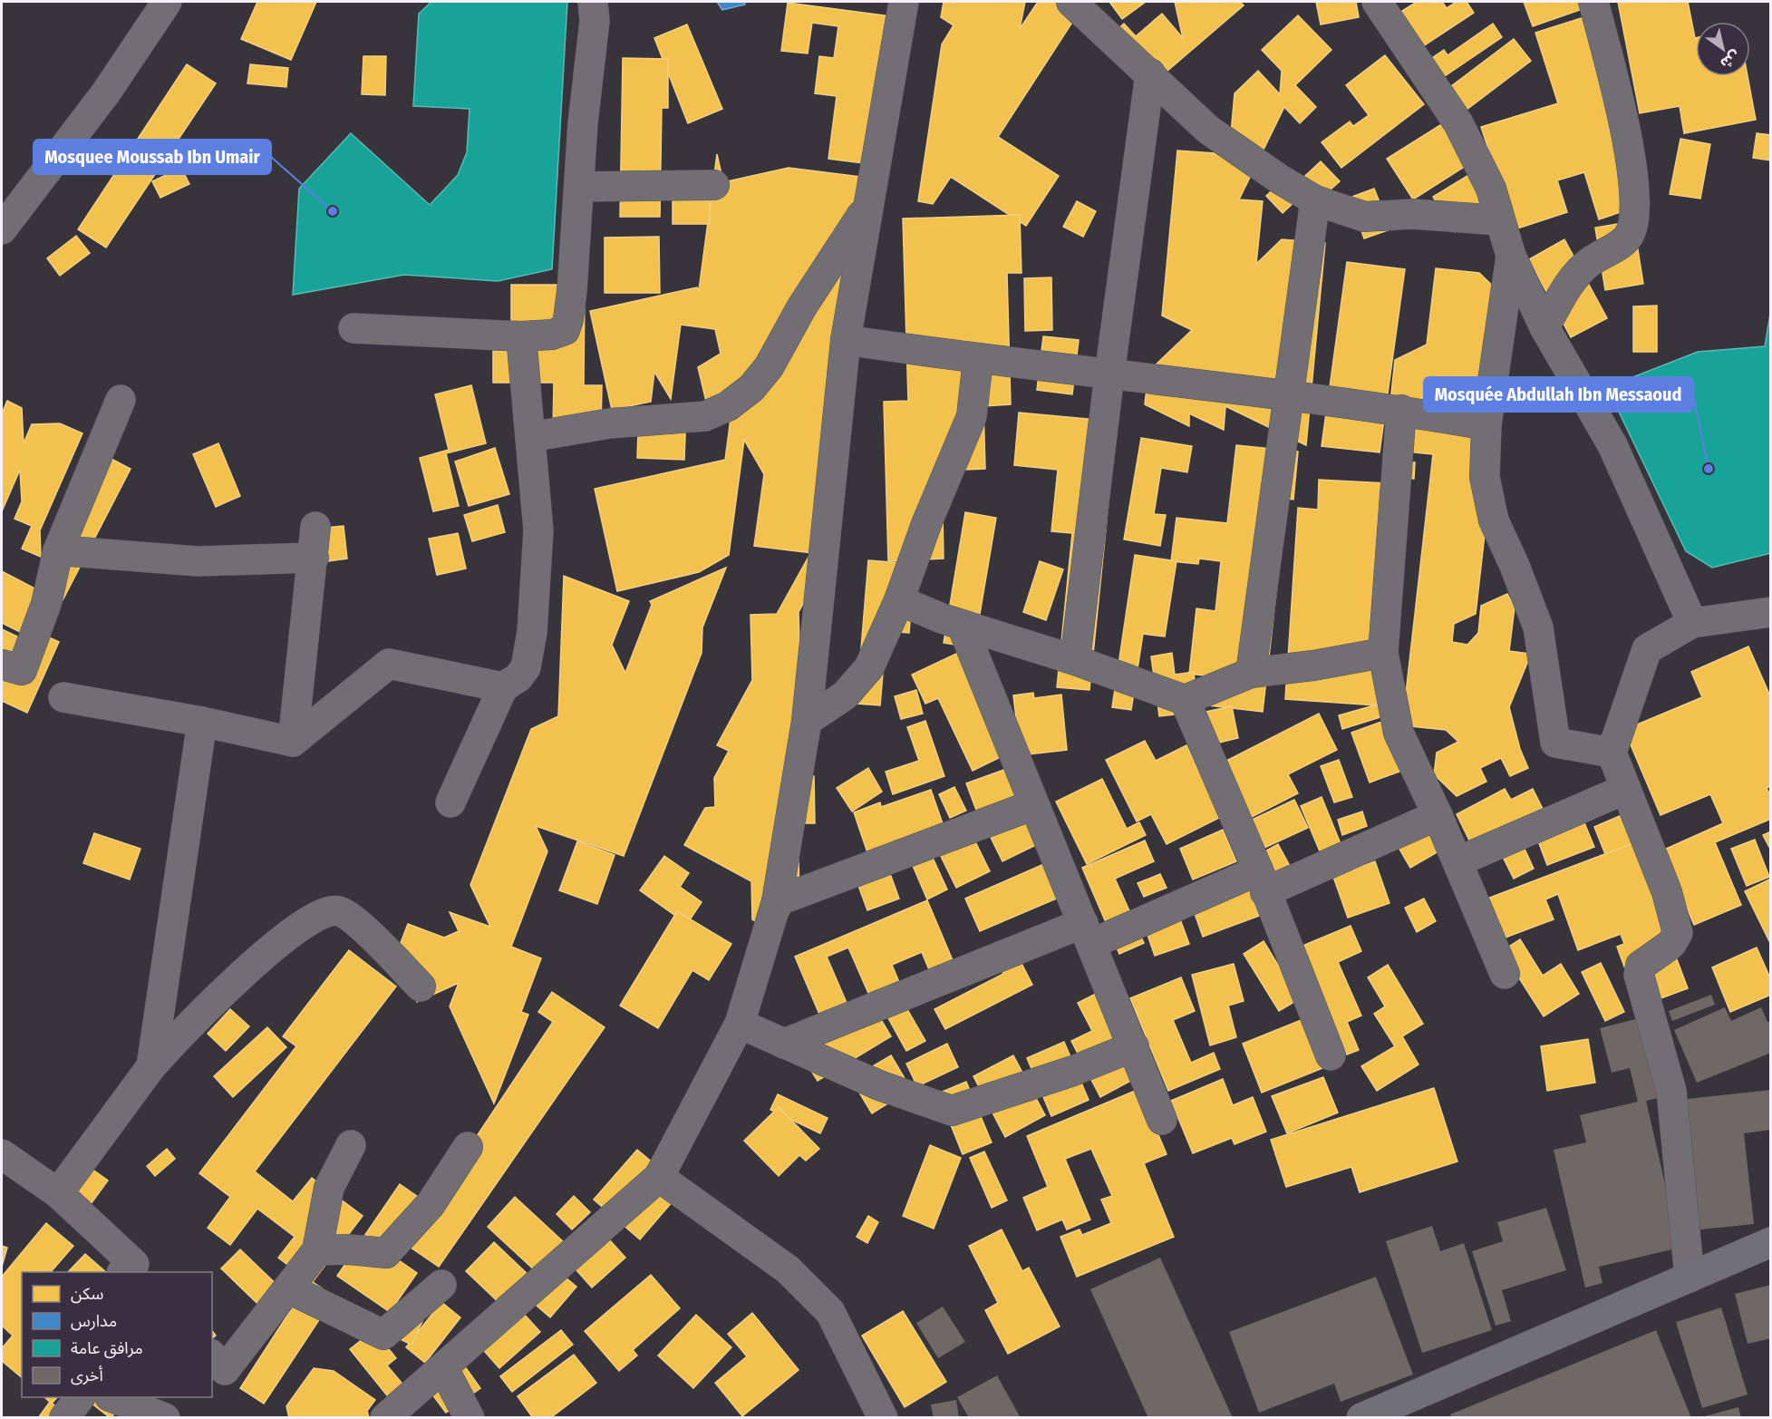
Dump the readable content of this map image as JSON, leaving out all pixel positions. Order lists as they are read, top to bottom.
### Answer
{
  "places": ["Mosquee Moussab Ibn Umair", "Mosquée Abdullah Ibn Messaoud"],
  "legend": [
    "سكن",
    "مدارس",
    "مرافق عامة",
    "أخرى"
  ],
  "north": "bottom right"
}
